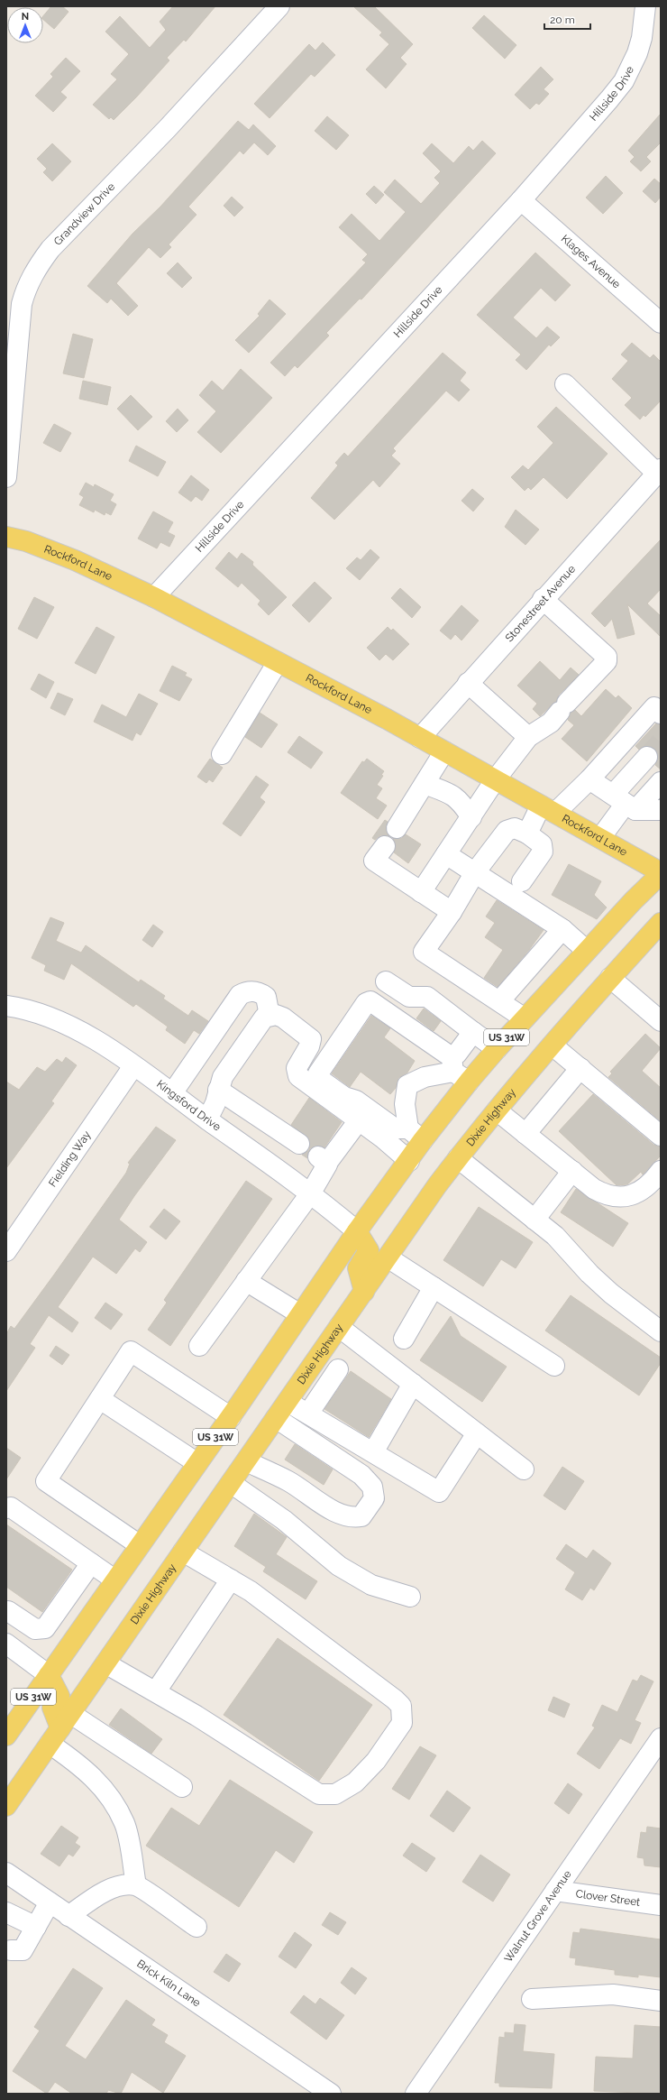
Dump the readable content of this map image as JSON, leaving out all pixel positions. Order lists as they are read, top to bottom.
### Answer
{
  "streets": {
    "main road": ["Rockford Lane", "US 31W", "Dixie Highway"],
    "street": [
      "Hillside Drive",
      "Grandview Drive",
      "Klages Avenue",
      "Stonestreet Avenue",
      "Kingsford Drive",
      "Fielding Way",
      "Clover Street",
      "Walnut Grove Avenue",
      "Brick Kiln Lane"
    ]
  },
  "crossings": [
    ["Hillside Drive", "Klages Avenue"],
    ["Hillside Drive", "Rockford Lane"],
    ["Rockford Lane", "Stonestreet Avenue"],
    ["Rockford Lane", "US 31W"],
    ["US 31W", "Kingsford Drive"],
    ["Kingsford Drive", "Fielding Way"],
    ["Clover Street", "Walnut Grove Avenue"]
  ],
  "scale_bar": "20 m",
  "north": "top"
}
